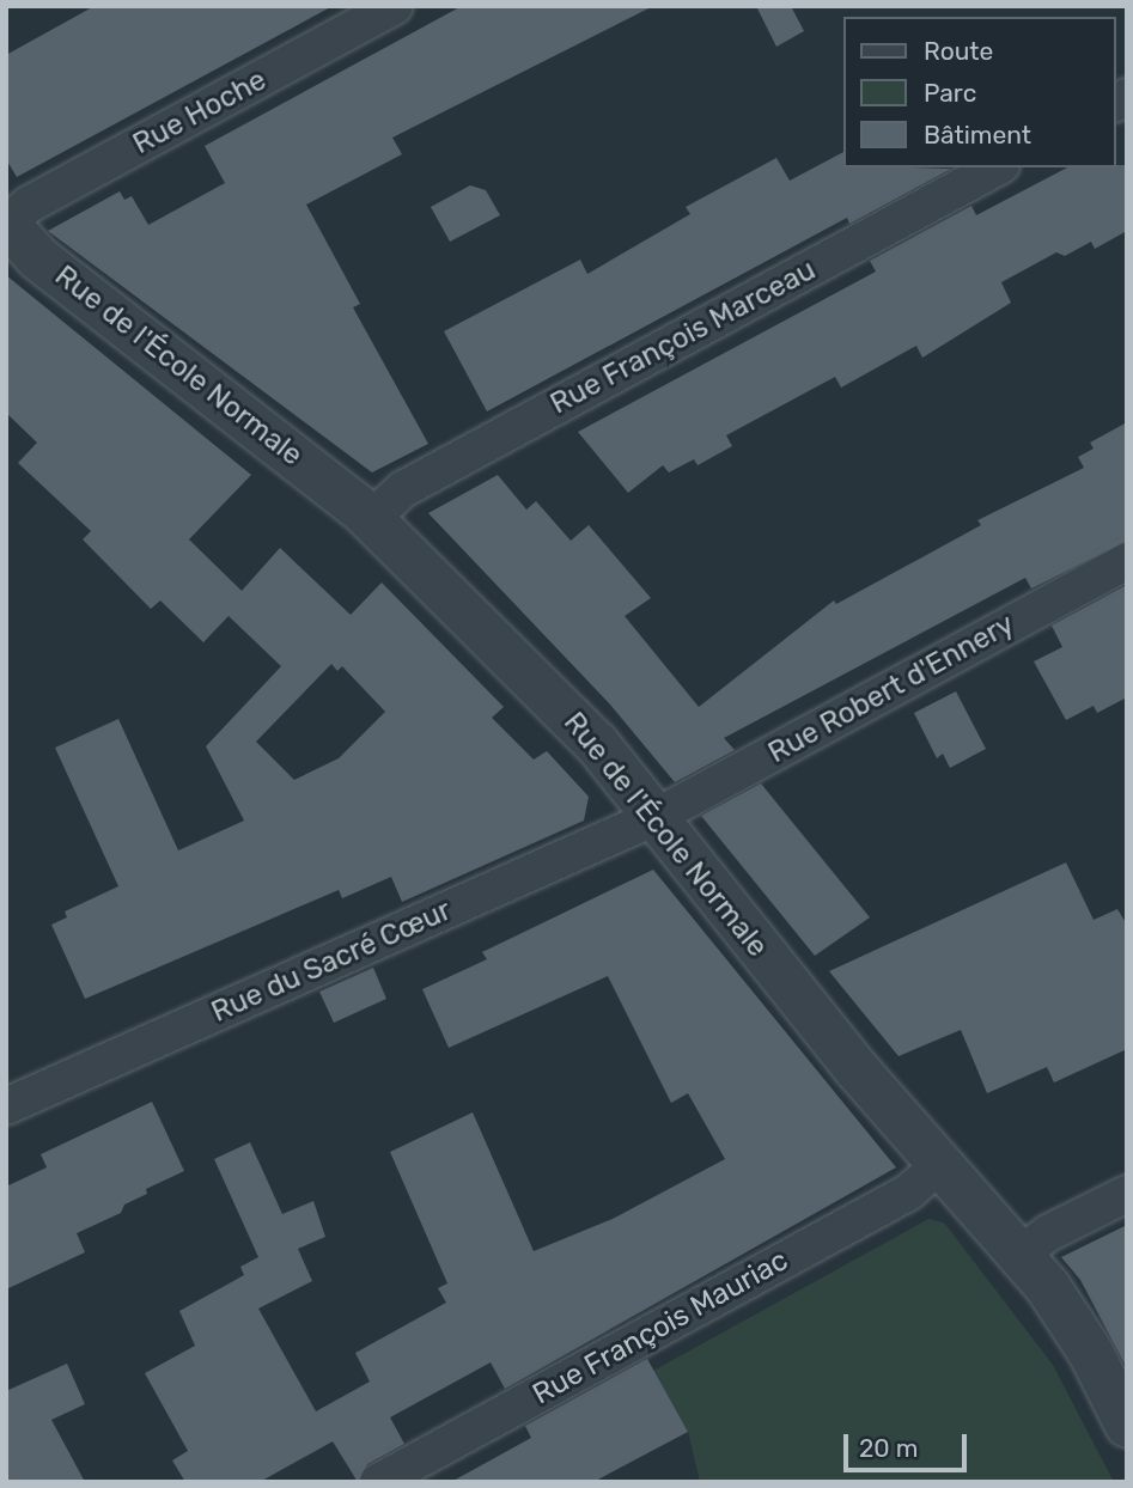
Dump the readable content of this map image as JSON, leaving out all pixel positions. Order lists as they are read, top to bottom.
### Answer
{
  "streets": {
    "street": [
      "Rue Hoche",
      "Rue François Marceau",
      "Rue de l'École Normale",
      "Rue Robert d'Ennery",
      "Rue du Sacré Cœur",
      "Rue François Mauriac"
    ]
  },
  "crossings": [
    ["Rue Hoche", "Rue de l'École Normale"],
    ["Rue François Marceau", "Rue de l'École Normale"],
    ["Rue de l'École Normale", "Rue Robert d'Ennery"],
    ["Rue de l'École Normale", "Rue du Sacré Cœur"],
    ["Rue de l'École Normale", "Rue François Mauriac"],
    ["Rue Robert d'Ennery", "Rue du Sacré Cœur"]
  ],
  "legend": ["Route", "Parc", "Bâtiment"],
  "scale_bar": "20 m"
}
